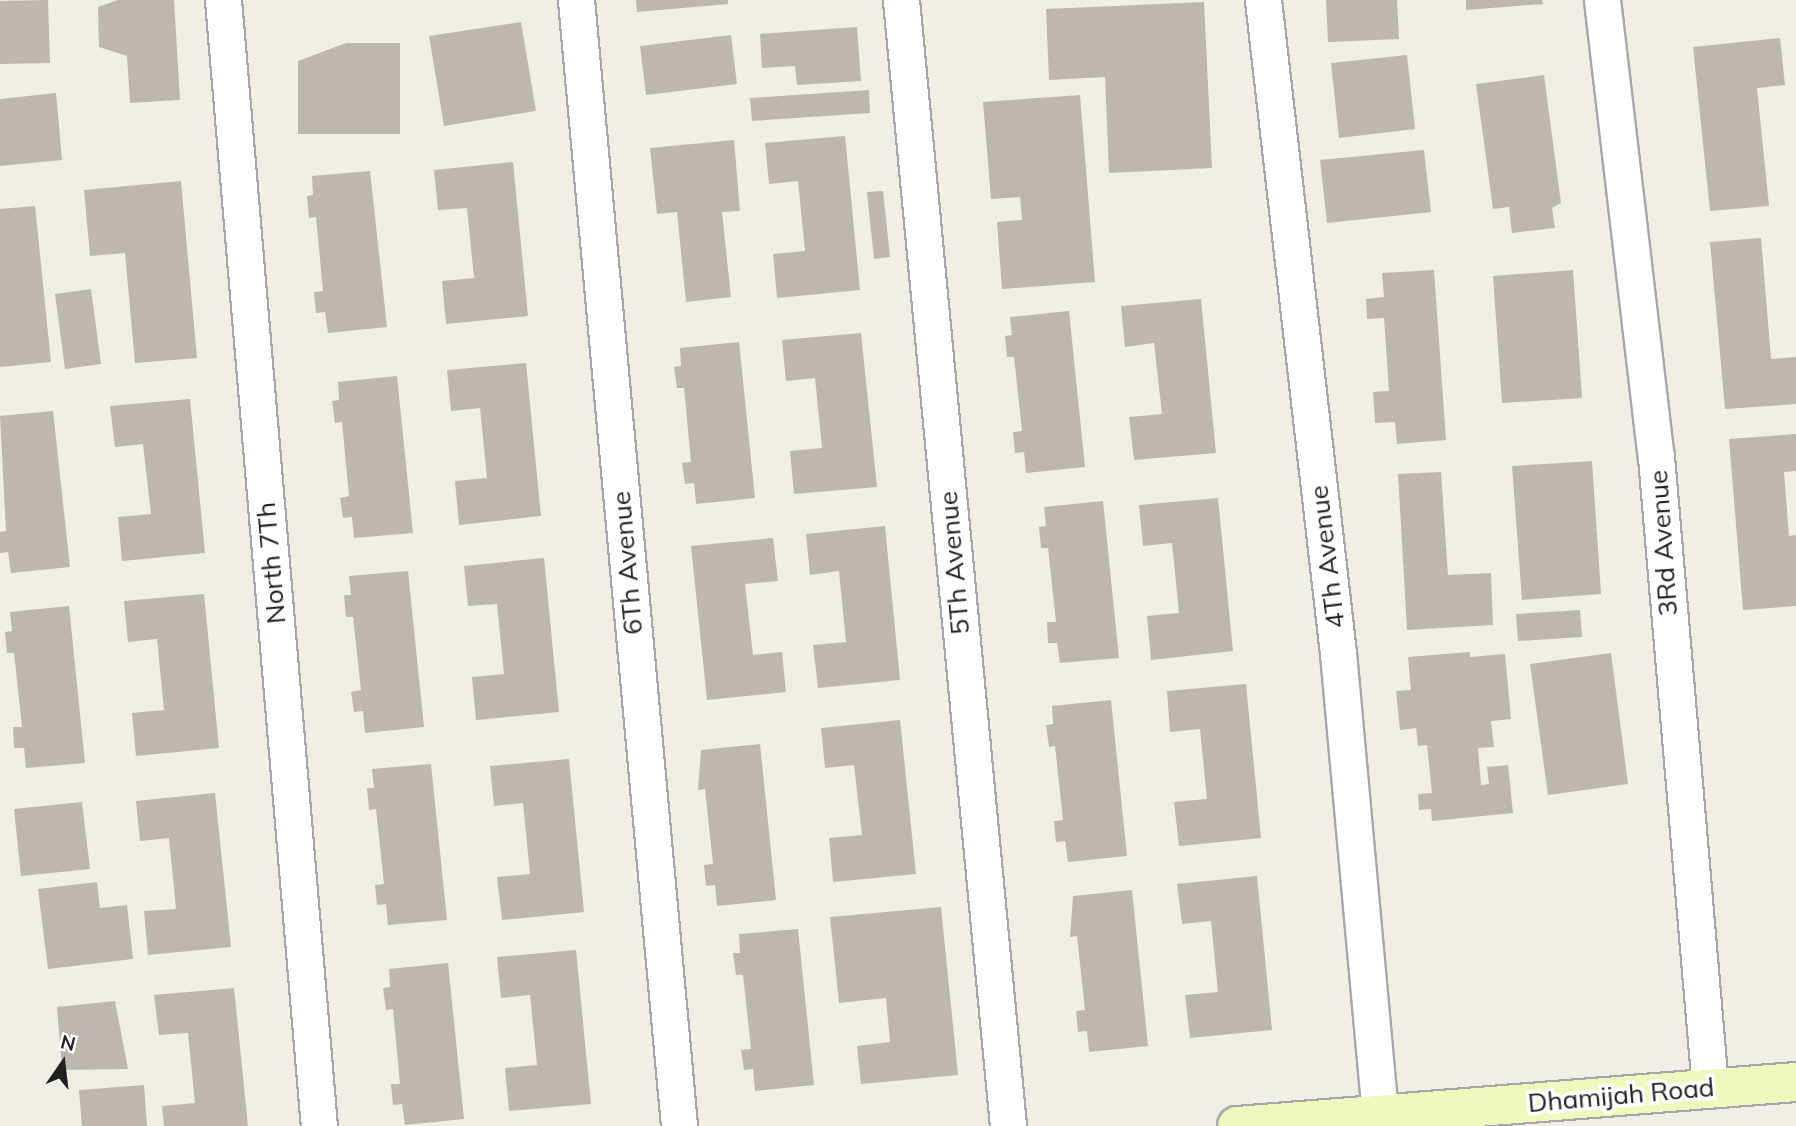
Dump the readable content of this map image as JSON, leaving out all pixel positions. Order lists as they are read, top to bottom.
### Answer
{
  "streets": {
    "main road": ["Dhamijah Road"],
    "street": [
      "3Rd Avenue",
      "4Th Avenue",
      "North 7Th",
      "6Th Avenue",
      "5Th Avenue"
    ]
  },
  "crossings": [
    ["3Rd Avenue", "Dhamijah Road"],
    ["4Th Avenue", "Dhamijah Road"]
  ],
  "north": "top"
}
